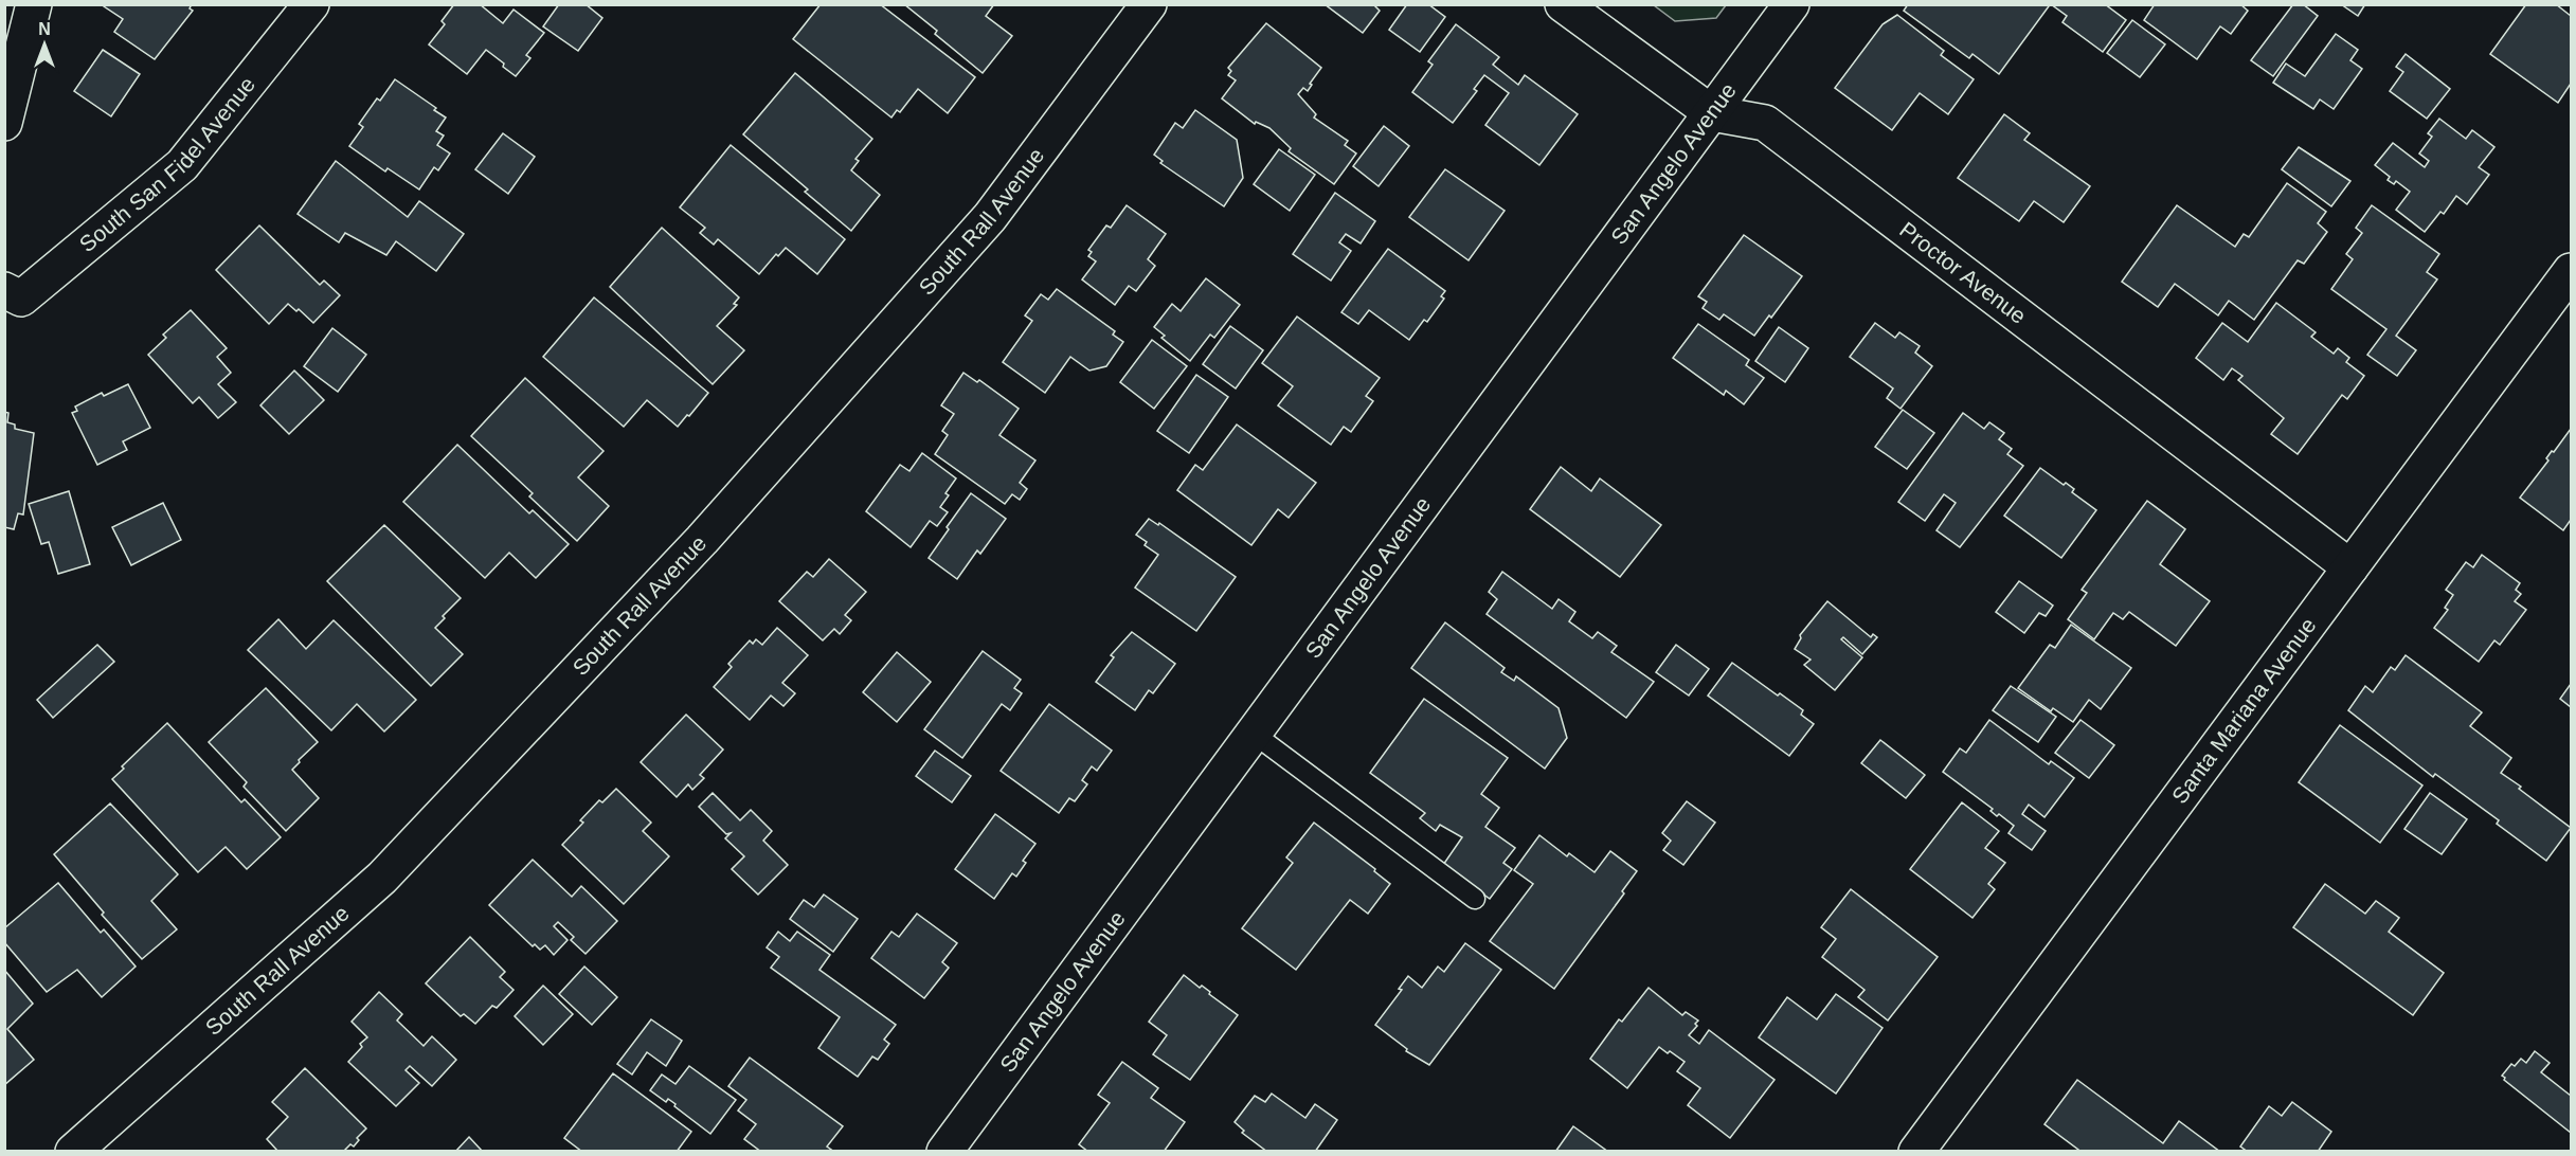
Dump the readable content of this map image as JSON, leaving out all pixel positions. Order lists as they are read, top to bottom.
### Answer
{
  "streets": {
    "street": [
      "South San Fidel Avenue",
      "San Angelo Avenue",
      "South Rall Avenue",
      "Proctor Avenue",
      "Santa Mariana Avenue"
    ]
  },
  "crossings": [
    ["San Angelo Avenue", "Proctor Avenue"],
    ["Proctor Avenue", "Santa Mariana Avenue"]
  ],
  "north": "top"
}
